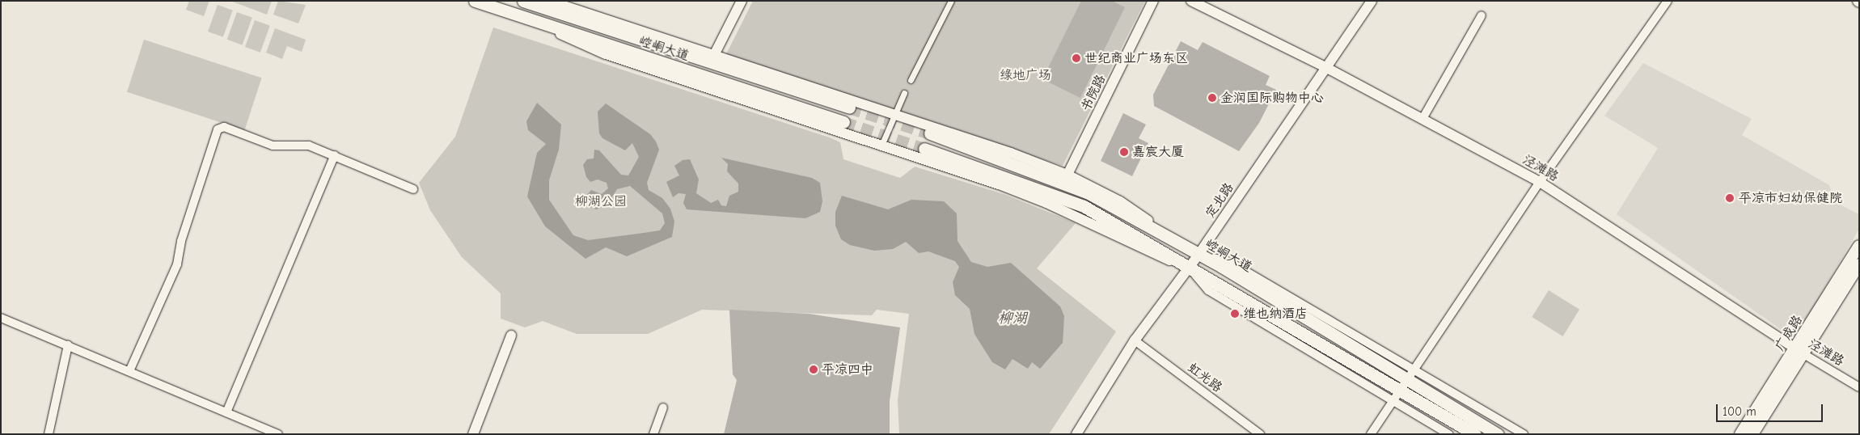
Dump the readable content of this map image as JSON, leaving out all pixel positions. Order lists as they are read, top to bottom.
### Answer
{
  "streets": {
    "main road": ["崆峒大道", "广成路"],
    "street": [
      "书院路",
      "泾滩路",
      "定北路",
      "虹光路"
    ]
  },
  "crossings": [
    ["崆峒大道", "定北路"],
    ["泾滩路", "定北路"],
    ["泾滩路", "广成路"],
    ["定北路", "虹光路"]
  ],
  "water": ["柳湖"],
  "parks": ["绿地广场", "柳湖公园"],
  "places": [
    "世纪商业广场东区",
    "金润国际购物中心",
    "嘉宸大厦",
    "平凉市妇幼保健院",
    "维也纳酒店",
    "平凉四中"
  ],
  "scale_bar": "100 m"
}
